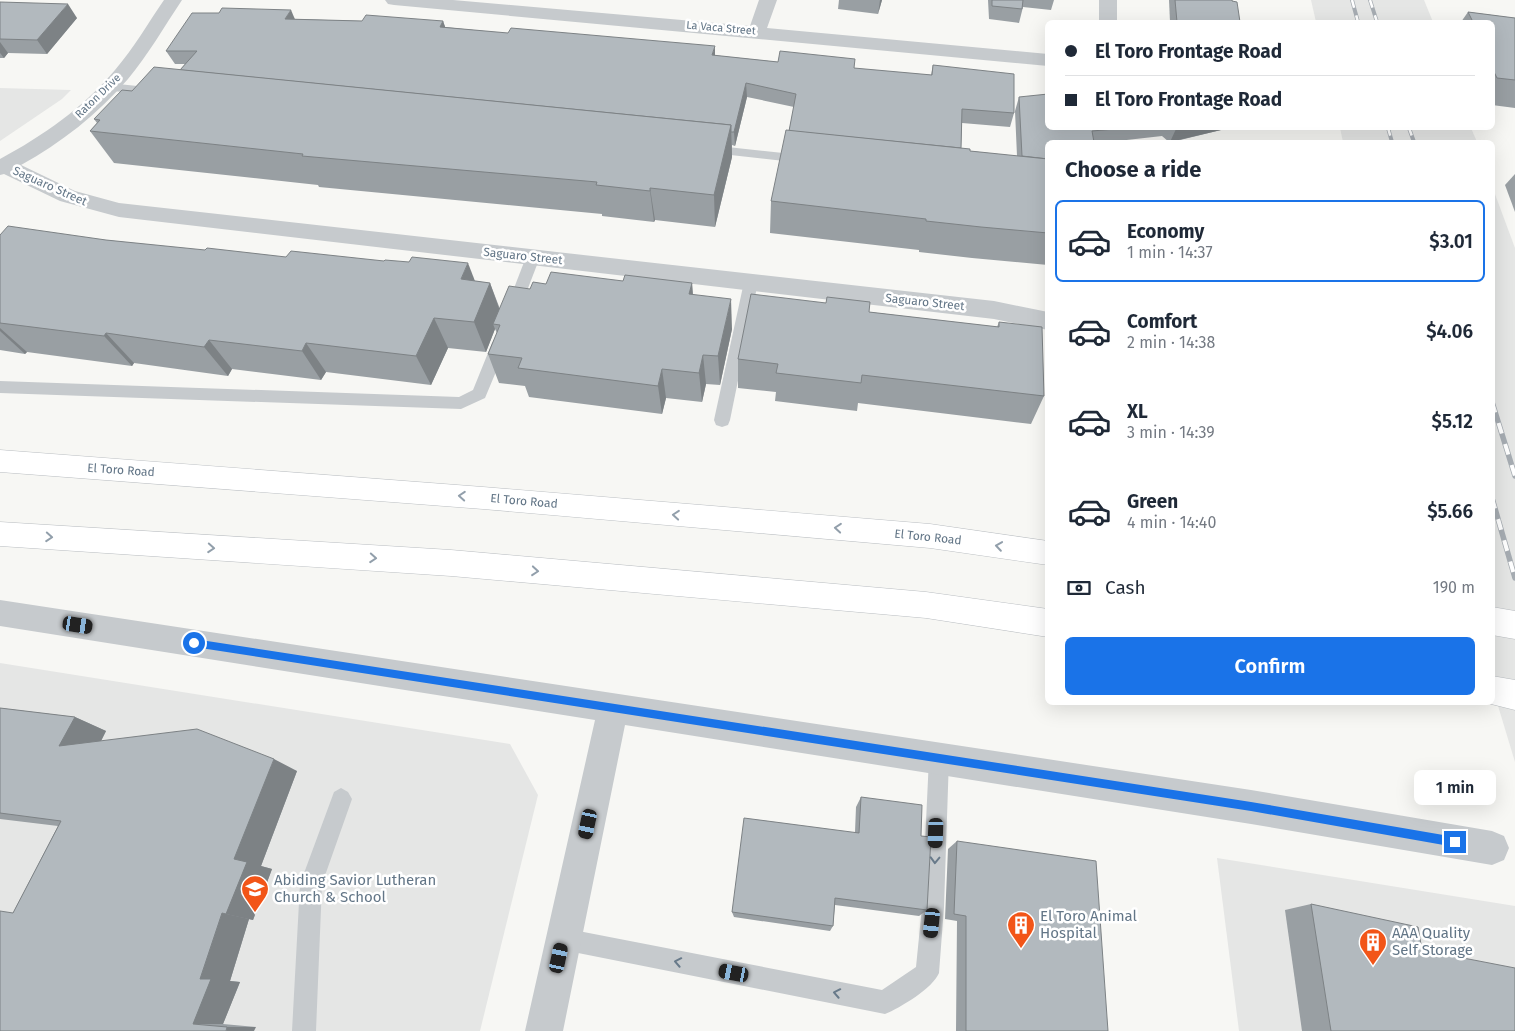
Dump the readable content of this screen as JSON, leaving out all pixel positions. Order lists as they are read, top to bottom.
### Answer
{
  "streets": {
    "main road": ["El Toro Road"],
    "street": ["La Vaca Street", "Raton Drive", "Saguaro Street"]
  },
  "crossings": [
    ["Raton Drive", "Saguaro Street"]
  ],
  "places": {
    "school or university": ["Abiding Savior Lutheran Church & School"],
    "building": ["El Toro Animal Hospital", "AAA Quality Self Storage"]
  },
  "page": {
    "banner": ["El Toro Frontage Road", "El Toro Frontage Road"],
    "heading": "Choose a ride",
    "list": [
      {
        "name": "Economy",
        "note": "1 min · 14:37",
        "value": "$3.01"
      },
      {
        "name": "Comfort",
        "note": "2 min · 14:38",
        "value": "$4.06"
      },
      {
        "name": "XL",
        "note": "3 min · 14:39",
        "value": "$5.12"
      },
      {
        "name": "Green",
        "note": "4 min · 14:40",
        "value": "$5.66"
      }
    ],
    "pay": ["Cash", "190 m"],
    "buttons": "Confirm",
    "bubble": "1 min"
  }
}
